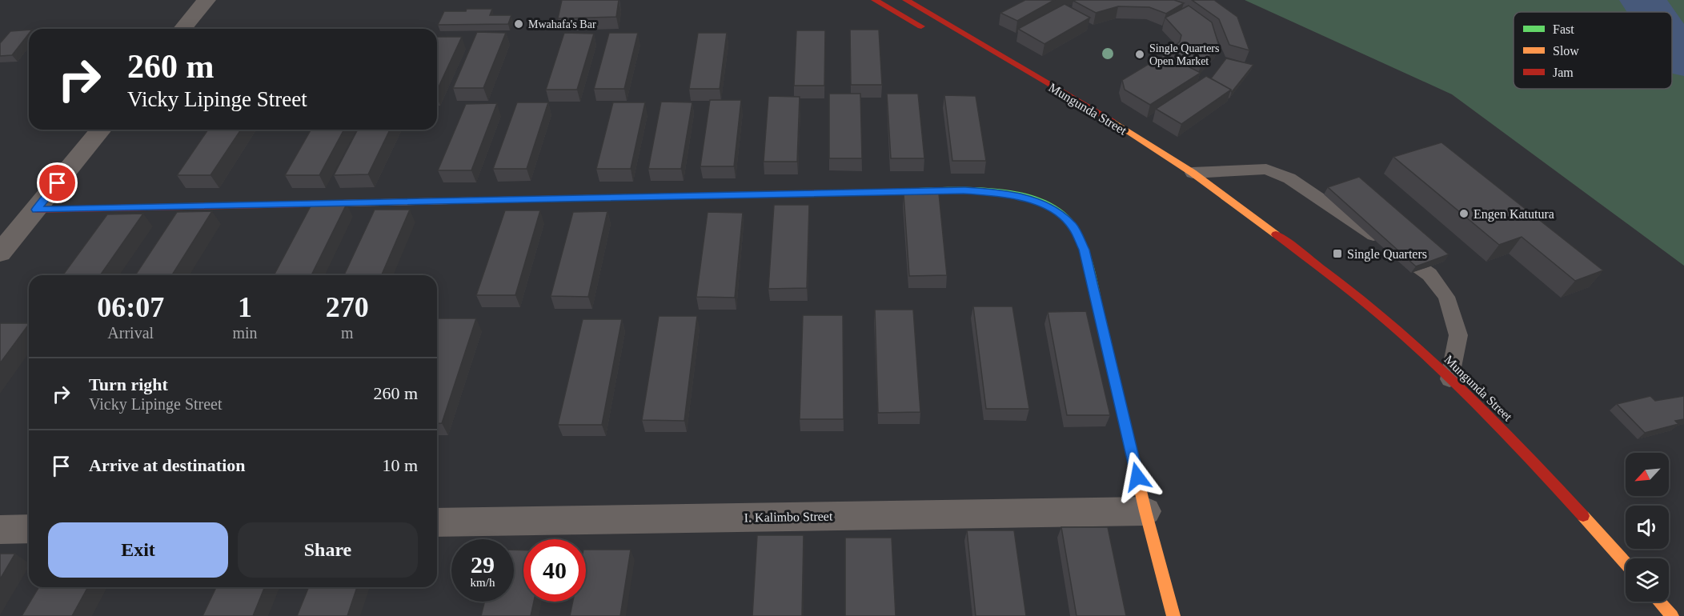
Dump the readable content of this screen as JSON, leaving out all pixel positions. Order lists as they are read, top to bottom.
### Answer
{
  "streets": {
    "street": ["Mungunda Street", "I. Kalimbo Street"]
  },
  "places": {
    "other": ["Mwahafa's Bar", "Single Quarters Open Market", "Engen Katutura"],
    "transit": ["Single Quarters"]
  },
  "legend": ["Fast", "Slow", "Jam"],
  "north": "bottom left",
  "page": {
    "turn": ["260 m", "Vicky Lipinge Street"],
    "eta": [
      "06:07",
      "Arrival",
      "1",
      "min",
      "270",
      "m"
    ],
    "list": [
      {
        "name": "Turn right",
        "note": "Vicky Lipinge Street",
        "value": "260 m"
      },
      {
        "name": "Arrive at destination",
        "value": "10 m"
      }
    ],
    "buttons": ["Exit", "Share"],
    "speed": "29 km/h",
    "limit": "40"
  }
}
